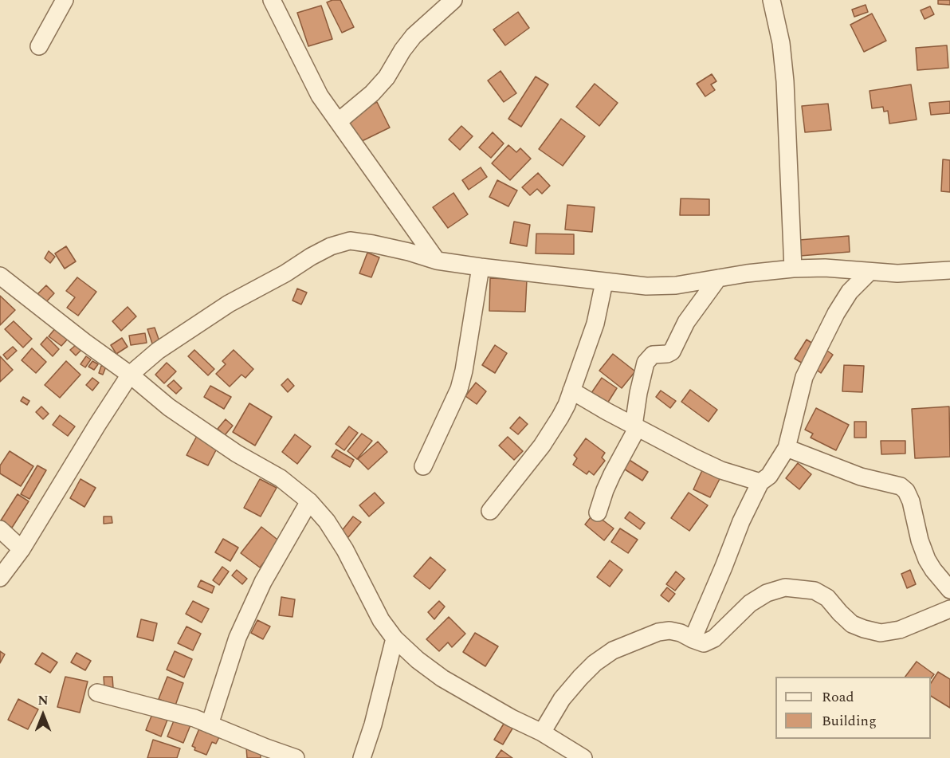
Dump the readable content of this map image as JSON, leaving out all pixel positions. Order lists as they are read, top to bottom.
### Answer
{
  "legend": ["Road", "Building"],
  "north": "top"
}
